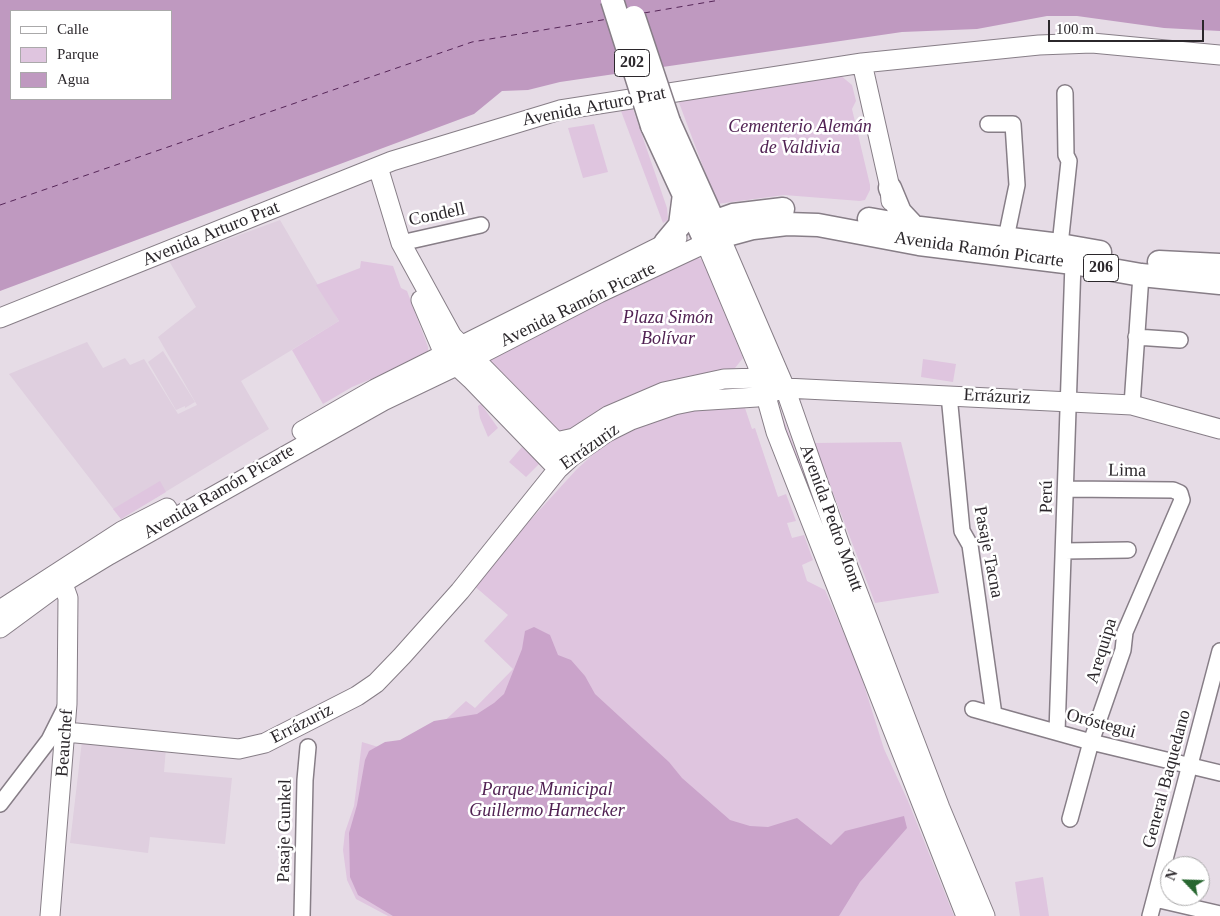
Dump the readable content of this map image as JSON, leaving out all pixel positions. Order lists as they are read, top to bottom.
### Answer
{
  "streets": {
    "highway": [
      "202",
      "Avenida Ramón Picarte",
      "206",
      "Avenida Pedro Montt"
    ],
    "main road": ["Avenida Arturo Prat", "Errázuriz", "Beauchef"],
    "street": [
      "Condell",
      "Lima",
      "Perú",
      "Pasaje Tacna",
      "Arequipa",
      "Oróstegui",
      "General Baquedano",
      "Pasaje Gunkel"
    ]
  },
  "crossings": [
    ["202", "Avenida Pedro Montt"],
    ["Avenida Ramón Picarte", "Perú"],
    ["Avenida Ramón Picarte", "Avenida Pedro Montt"],
    ["Avenida Ramón Picarte", "Beauchef"],
    ["Errázuriz", "Perú"],
    ["Errázuriz", "Avenida Pedro Montt"],
    ["Errázuriz", "Pasaje Tacna"],
    ["Errázuriz", "Beauchef"],
    ["Lima", "Perú"],
    ["Lima", "Arequipa"],
    ["Perú", "Oróstegui"],
    ["Pasaje Tacna", "Oróstegui"],
    ["Arequipa", "Oróstegui"],
    ["Oróstegui", "General Baquedano"]
  ],
  "parks": ["Cementerio Alemán de Valdivia", "Plaza Simón Bolívar", "Parque Municipal Guillermo Harnecker"],
  "legend": ["Calle", "Parque", "Agua"],
  "scale_bar": "100 m",
  "north": "top left"
}
